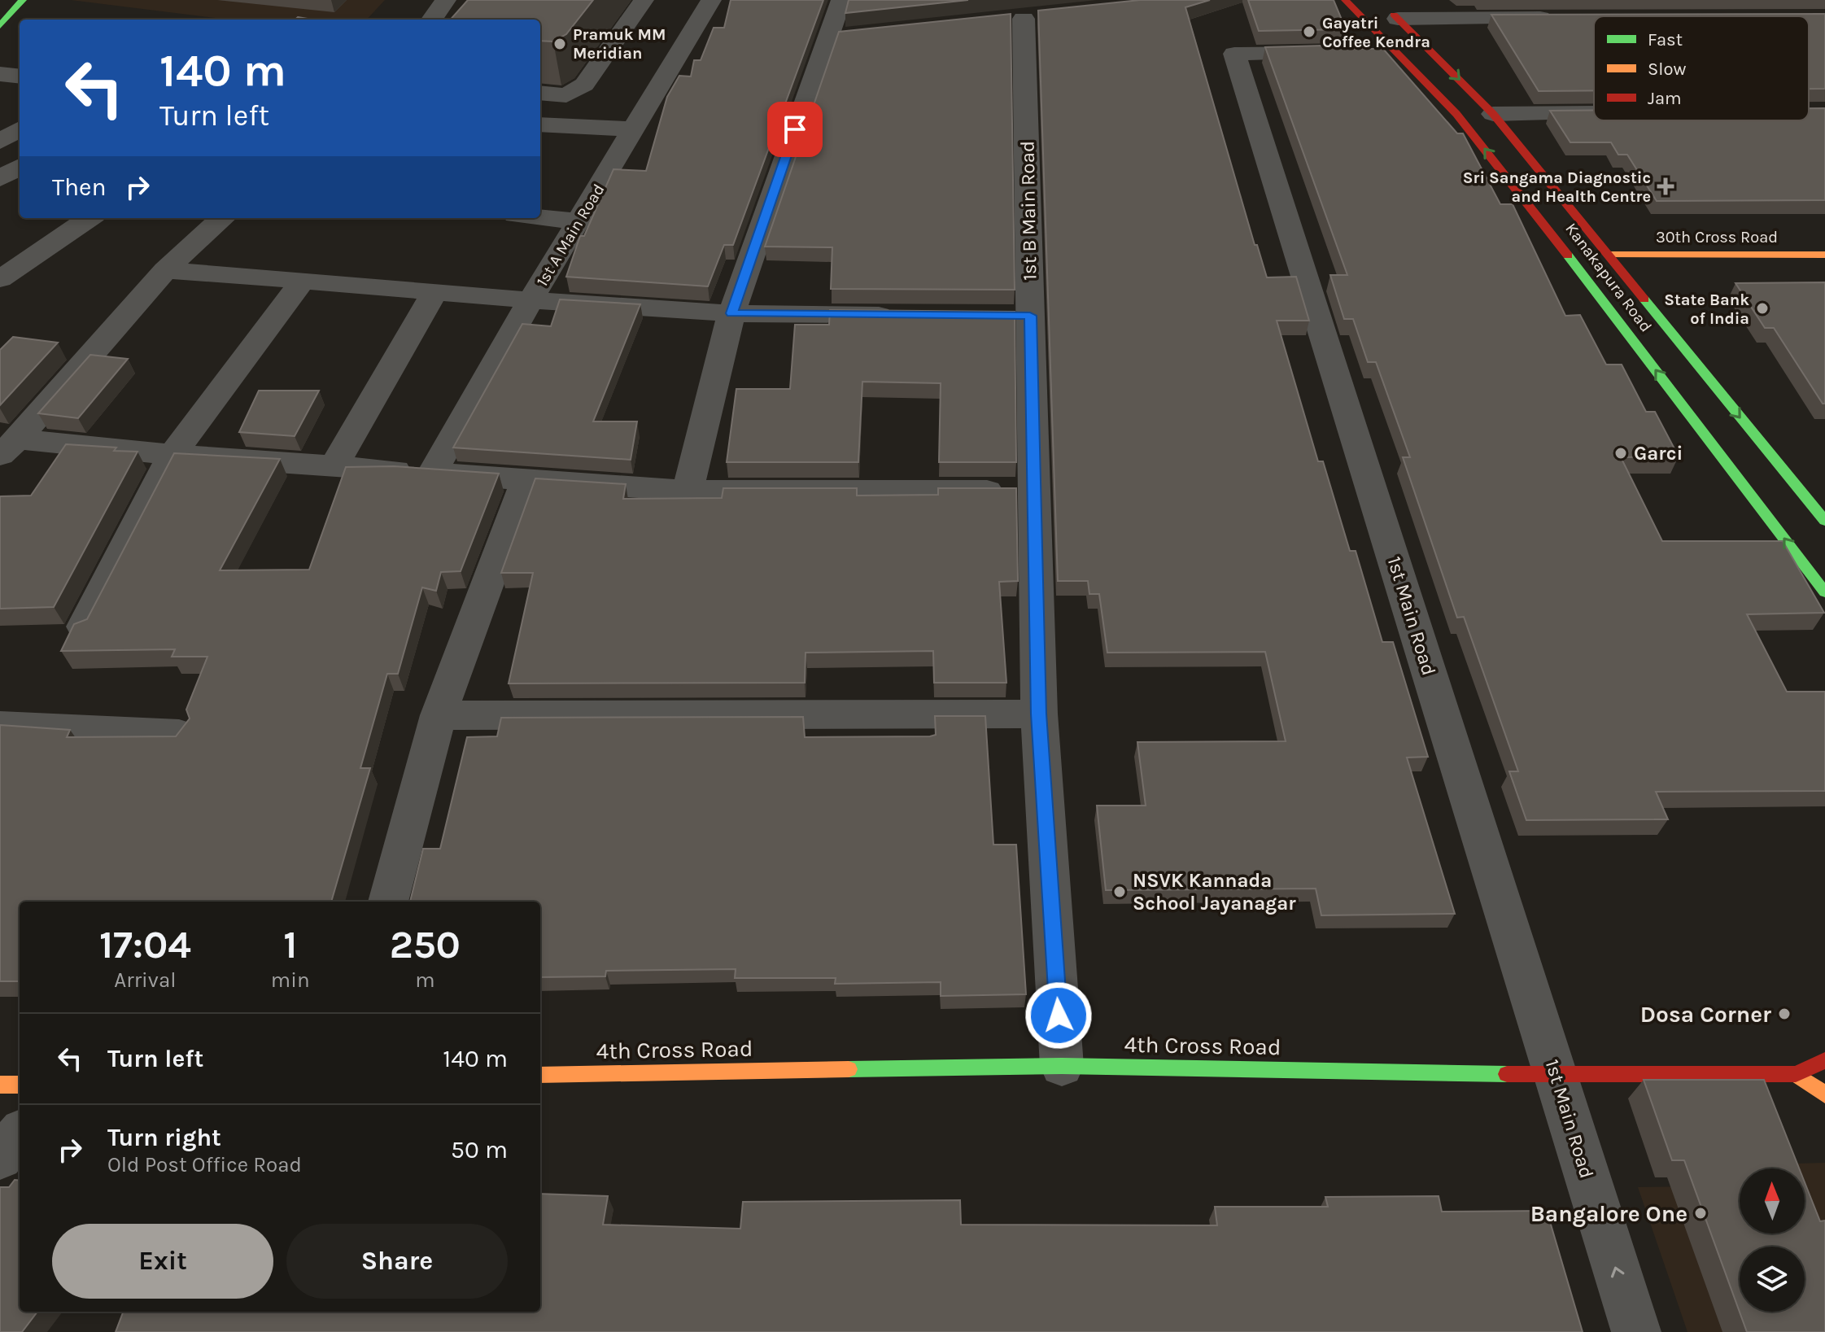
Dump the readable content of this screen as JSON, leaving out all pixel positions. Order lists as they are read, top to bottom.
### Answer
{
  "streets": {
    "main road": ["30th Cross Road", "Kanakapura Road", "4th Cross Road"],
    "street": ["1st B Main Road", "1st A Main Road", "1st Main Road"]
  },
  "crossings": [
    ["1st B Main Road", "4th Cross Road"],
    ["30th Cross Road", "Kanakapura Road"],
    ["Kanakapura Road", "1st Main Road"],
    ["1st Main Road", "4th Cross Road"]
  ],
  "places": {
    "other": [
      "Gayatri Coffee Kendra",
      "Pramuk MM Meridian",
      "State Bank of India",
      "Garci",
      "NSVK Kannada School Jayanagar",
      "Dosa Corner",
      "Bangalore One"
    ],
    "health": ["Sri Sangama Diagnostic and Health Centre"]
  },
  "legend": ["Fast", "Slow", "Jam"],
  "north": "top",
  "page": {
    "turn": ["140 m", "Turn left"],
    "then": "Then",
    "eta": [
      "17:04",
      "Arrival",
      "1",
      "min",
      "250",
      "m"
    ],
    "list": [
      {
        "name": "Turn left",
        "value": "140 m"
      },
      {
        "name": "Turn right",
        "note": "Old Post Office Road",
        "value": "50 m"
      }
    ],
    "buttons": ["Exit", "Share"]
  }
}
